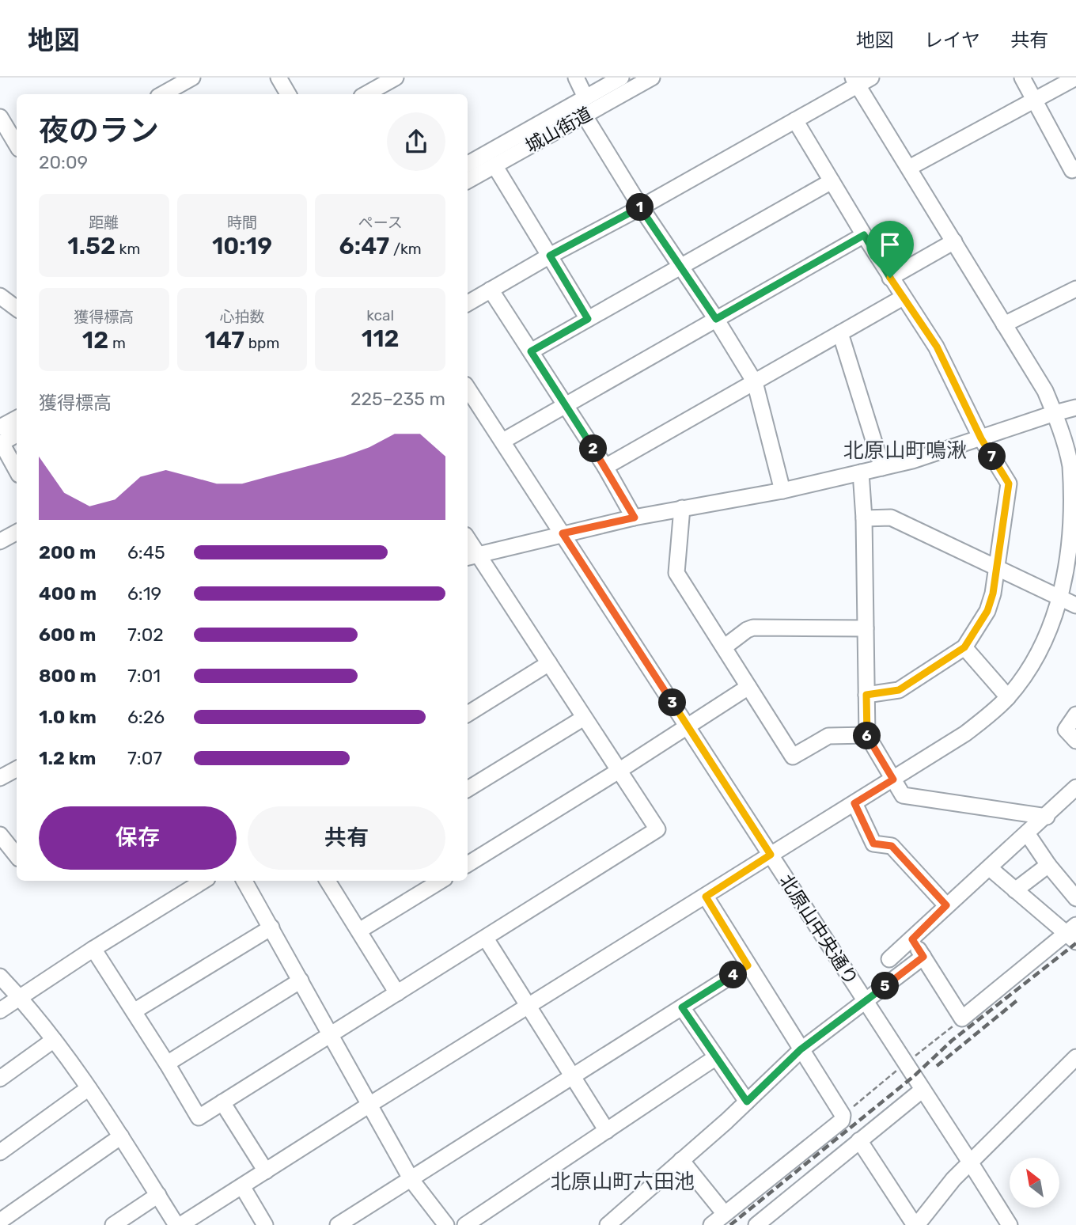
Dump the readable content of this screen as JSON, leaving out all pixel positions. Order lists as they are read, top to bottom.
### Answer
{
  "streets": {
    "street": ["城山街道", "北原山中央通り"]
  },
  "districts": ["北原山町鳴湫", "北原山町六田池"],
  "north": "top left",
  "page": {
    "header": "地図",
    "nav": ["地図", "レイヤ", "共有"],
    "heading": ["夜のラン", "20:09"],
    "stats": [
      ["距離", "1.52 km"],
      ["時間", "10:19"],
      ["ペース", "6:47 /km"],
      ["獲得標高", "12 m"],
      ["心拍数", "147 bpm"],
      ["kcal", "112"]
    ],
    "pins": [
      "1",
      "2",
      "7",
      "3",
      "6",
      "4",
      "5"
    ],
    "chart": ["獲得標高", "225–235 m"],
    "list": [
      {
        "name": "200 m",
        "note": "6:45"
      },
      {
        "name": "400 m",
        "note": "6:19"
      },
      {
        "name": "600 m",
        "note": "7:02"
      },
      {
        "name": "800 m",
        "note": "7:01"
      },
      {
        "name": "1.0 km",
        "note": "6:26"
      },
      {
        "name": "1.2 km",
        "note": "7:07"
      }
    ],
    "buttons": ["保存", "共有"]
  }
}
